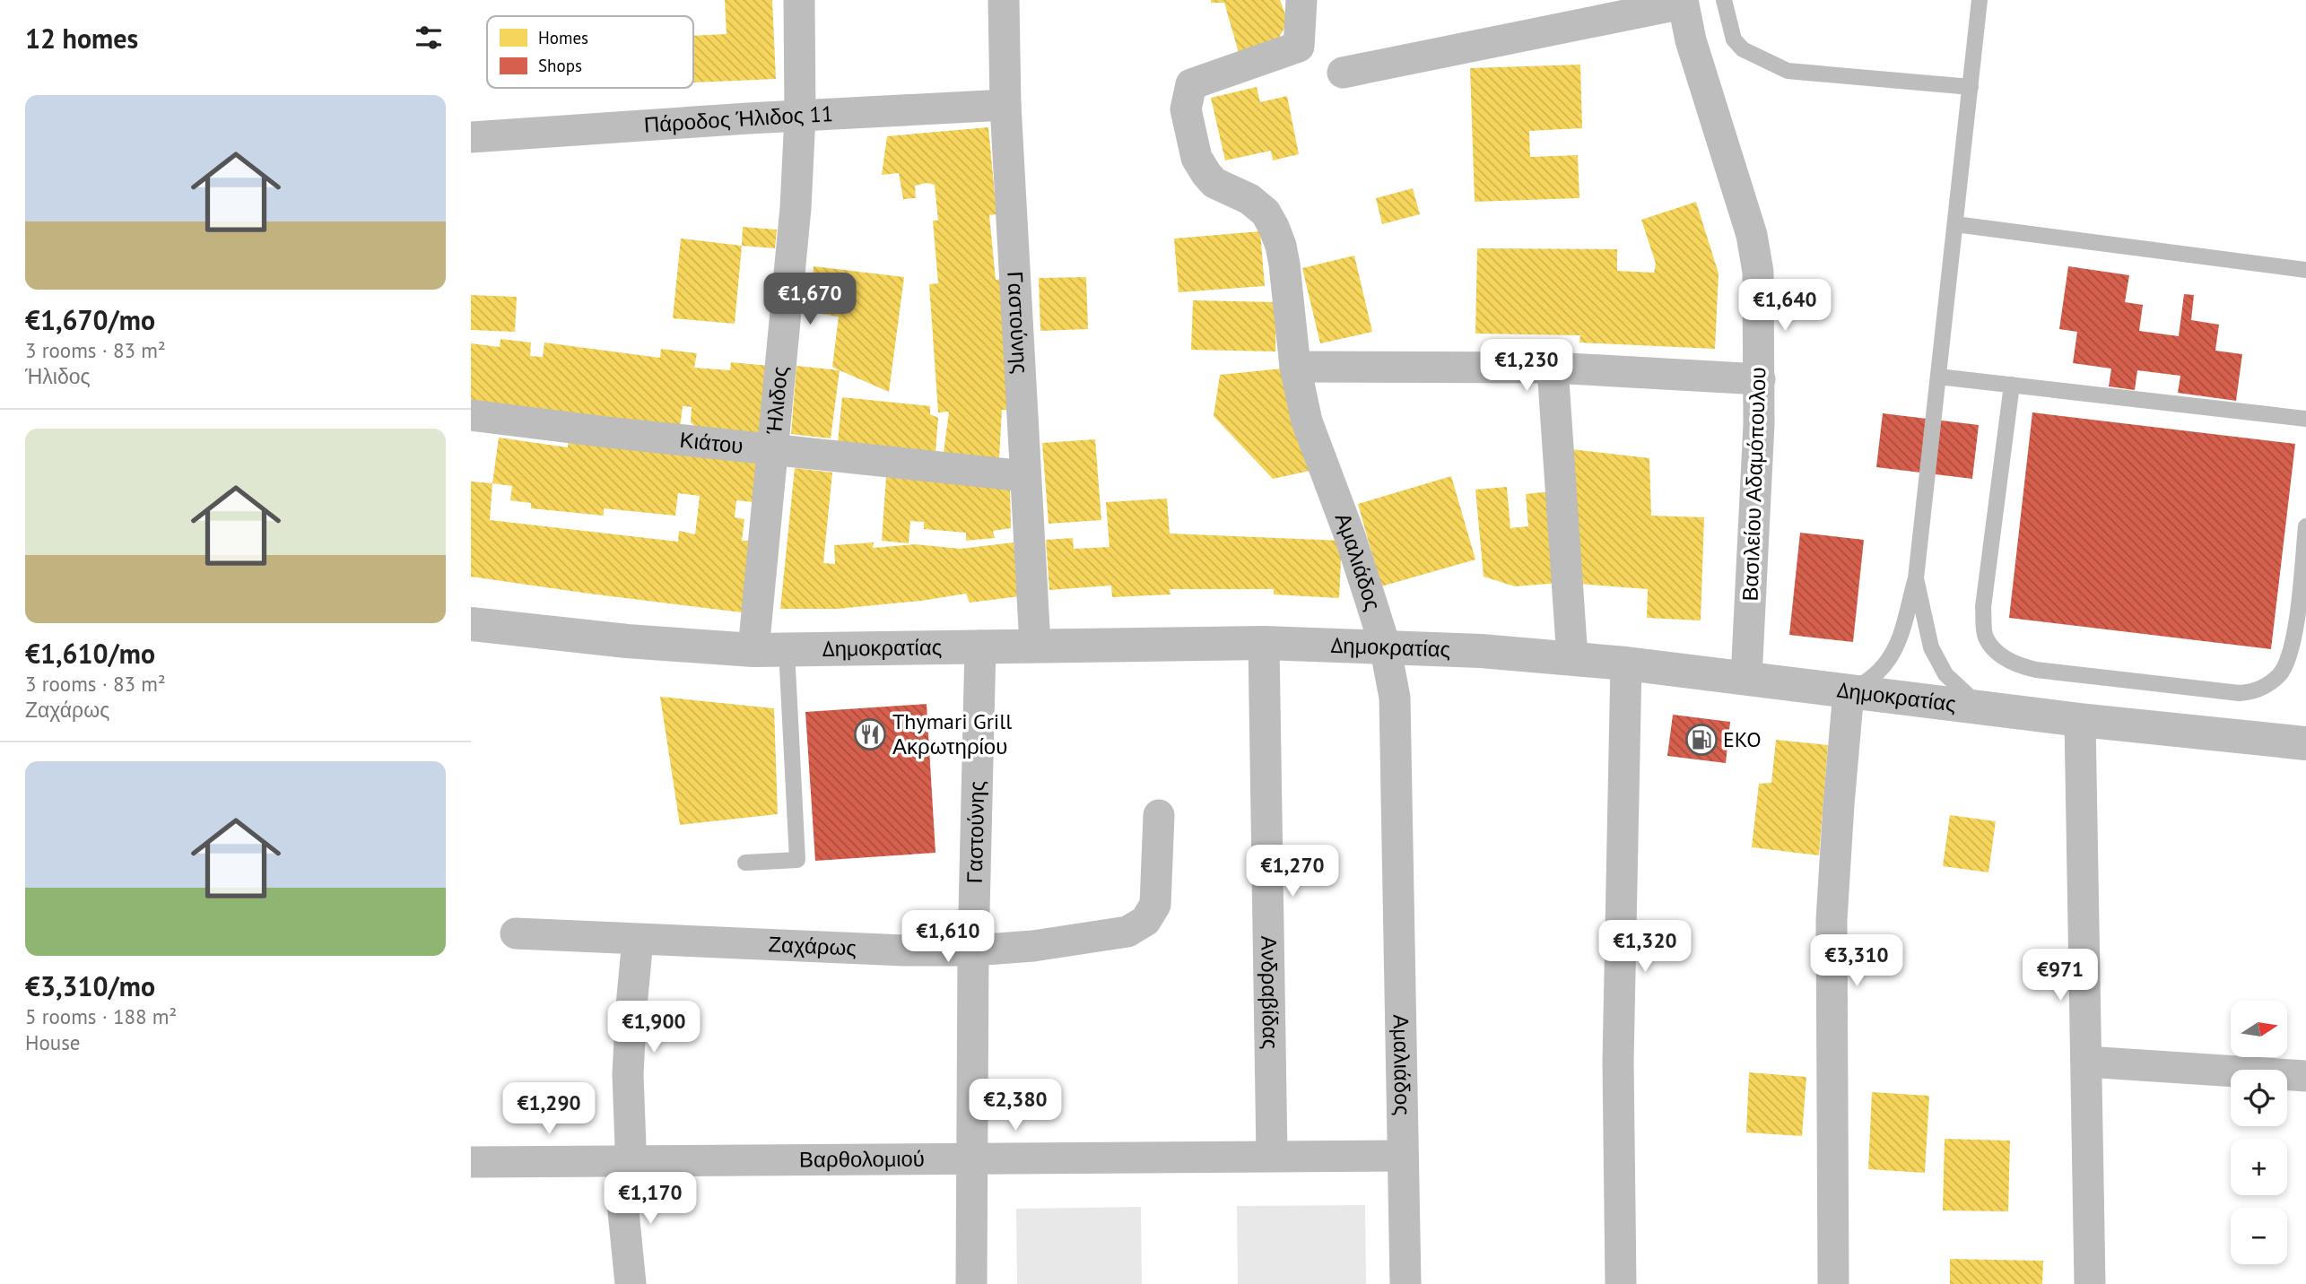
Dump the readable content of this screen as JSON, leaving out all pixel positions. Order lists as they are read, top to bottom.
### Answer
{
  "streets": {
    "main road": ["Δημοκρατίας"],
    "street": [
      "Πάροδος Ήλιδος 11",
      "Γαστούνης",
      "Ήλιδος",
      "Κιάτου",
      "Βασιλείου Αδαμόπουλου",
      "Αμαλιάδος",
      "Ζαχάρως",
      "Ανδραβίδας",
      "Βαρθολομιού"
    ]
  },
  "crossings": [
    ["Πάροδος Ήλιδος 11", "Γαστούνης"],
    ["Πάροδος Ήλιδος 11", "Ήλιδος"],
    ["Γαστούνης", "Κιάτου"],
    ["Γαστούνης", "Δημοκρατίας"],
    ["Γαστούνης", "Ζαχάρως"],
    ["Γαστούνης", "Βαρθολομιού"],
    ["Ήλιδος", "Κιάτου"],
    ["Ήλιδος", "Δημοκρατίας"],
    ["Βασιλείου Αδαμόπουλου", "Δημοκρατίας"],
    ["Αμαλιάδος", "Δημοκρατίας"],
    ["Αμαλιάδος", "Βαρθολομιού"],
    ["Δημοκρατίας", "Ανδραβίδας"],
    ["Ανδραβίδας", "Βαρθολομιού"]
  ],
  "places": {
    "restaurant": ["Thymari Grill Ακρωτηρίου"],
    "fuel station": ["EKO"]
  },
  "legend": ["Homes", "Shops"],
  "north": "right",
  "page": {
    "heading": "12 homes",
    "list": [
      {
        "name": "€1,670/mo",
        "note": "3 rooms · 83 m² · Ήλιδος"
      },
      {
        "name": "€1,610/mo",
        "note": "3 rooms · 83 m² · Ζαχάρως"
      },
      {
        "name": "€3,310/mo",
        "note": "5 rooms · 188 m² · House"
      }
    ],
    "price": [
      "€1,670",
      "€1,640",
      "€1,230",
      "€1,270",
      "€1,610",
      "€1,320",
      "€3,310",
      "€971",
      "€1,900",
      "€2,380",
      "€1,290",
      "€1,170"
    ],
    "map_buttons": ["+", "−"]
  }
}
